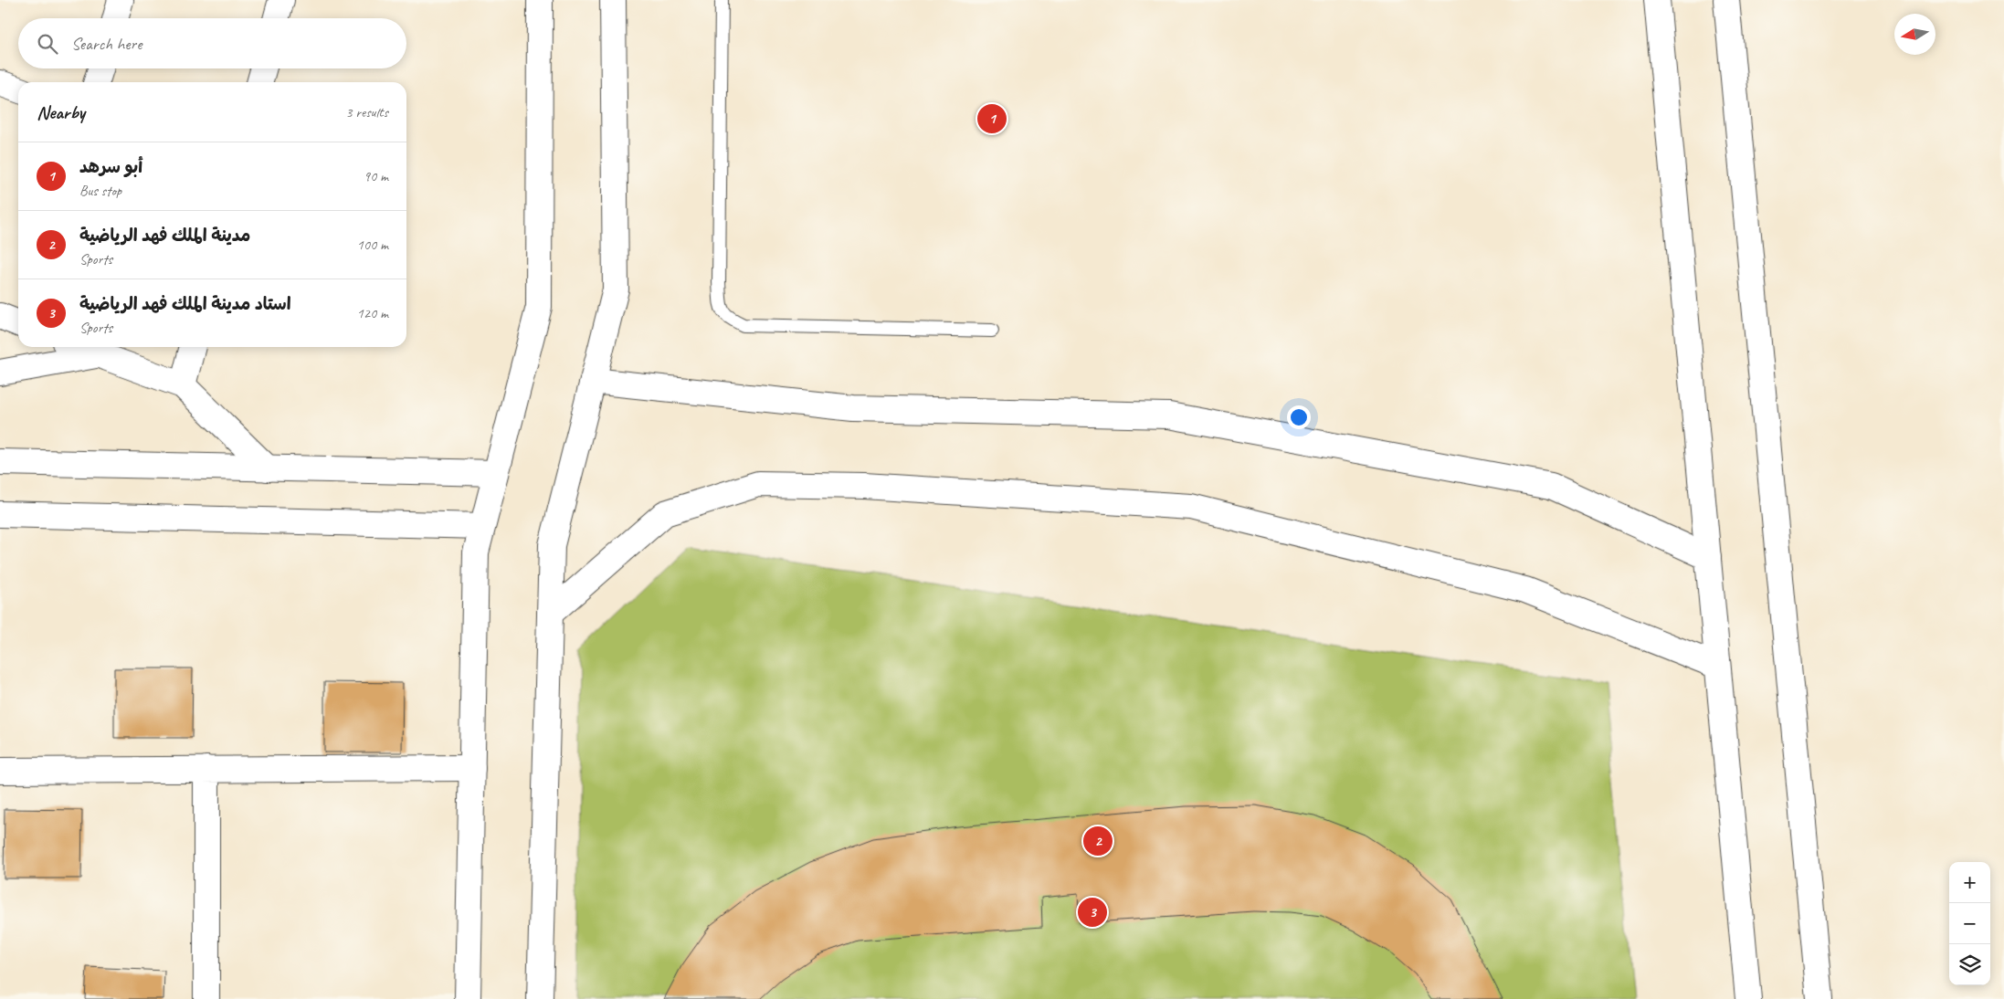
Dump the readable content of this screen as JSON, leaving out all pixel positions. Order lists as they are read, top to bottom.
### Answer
{
  "north": "left",
  "page": {
    "search": "Search here",
    "heading": ["Nearby", "3 results"],
    "pins": ["1", "2", "3"],
    "list": [
      {
        "mark": "1",
        "name": "أبو سرهد",
        "note": "Bus stop",
        "value": "90 m"
      },
      {
        "mark": "2",
        "name": "مدينة الملك فهد الرياضية",
        "note": "Sports",
        "value": "100 m"
      },
      {
        "mark": "3",
        "name": "استاد مدينة الملك فهد الرياضية",
        "note": "Sports",
        "value": "120 m"
      }
    ],
    "map_buttons": ["+", "−"]
  }
}
